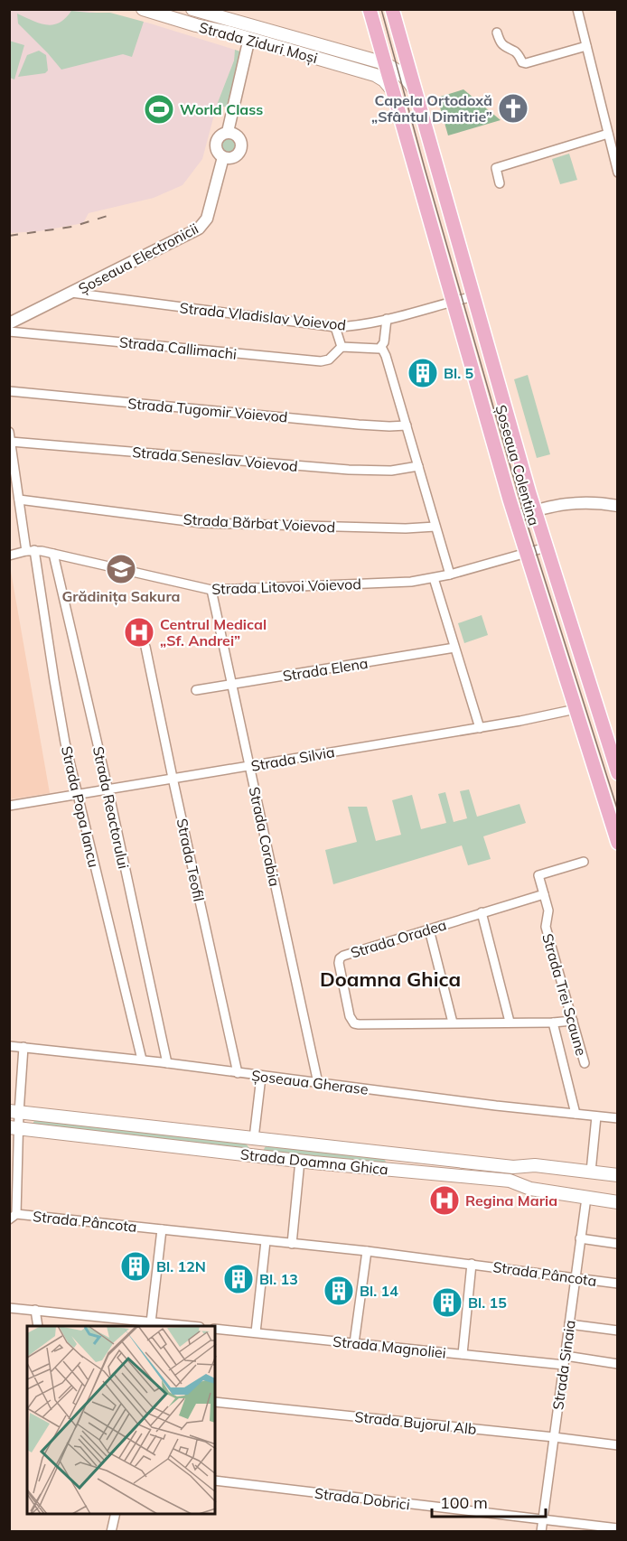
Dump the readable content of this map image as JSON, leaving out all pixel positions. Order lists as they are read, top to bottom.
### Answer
{
  "streets": {
    "main road": ["Strada Ziduri Moși", "Șoseaua Colentina", "Strada Doamna Ghica"],
    "street": [
      "Șoseaua Electronicii",
      "Strada Vladislav Voievod",
      "Strada Callimachi",
      "Strada Tugomir Voievod",
      "Strada Seneslav Voievod",
      "Strada Bărbat Voievod",
      "Strada Litovoi Voievod",
      "Strada Elena",
      "Strada Silvia",
      "Strada Popa Iancu",
      "Strada Reactorului",
      "Strada Corabia",
      "Strada Teofil",
      "Strada Oradea",
      "Strada Trei Scaune",
      "Șoseaua Gherase",
      "Strada Pâncota",
      "Strada Magnoliei",
      "Strada Sinaia",
      "Strada Bujorul Alb",
      "Strada Dobrici"
    ]
  },
  "crossings": [
    ["Strada Ziduri Moși", "Șoseaua Colentina"],
    ["Șoseaua Electronicii", "Strada Vladislav Voievod"],
    ["Strada Vladislav Voievod", "Șoseaua Colentina"],
    ["Strada Seneslav Voievod", "Strada Popa Iancu"],
    ["Șoseaua Colentina", "Strada Litovoi Voievod"],
    ["Șoseaua Colentina", "Strada Silvia"],
    ["Strada Bărbat Voievod", "Strada Popa Iancu"],
    ["Strada Litovoi Voievod", "Strada Popa Iancu"],
    ["Strada Litovoi Voievod", "Strada Reactorului"],
    ["Strada Litovoi Voievod", "Strada Corabia"],
    ["Strada Elena", "Strada Corabia"],
    ["Strada Silvia", "Strada Popa Iancu"],
    ["Strada Silvia", "Strada Reactorului"],
    ["Strada Silvia", "Strada Corabia"],
    ["Strada Silvia", "Strada Teofil"],
    ["Strada Popa Iancu", "Șoseaua Gherase"],
    ["Strada Reactorului", "Șoseaua Gherase"],
    ["Strada Corabia", "Șoseaua Gherase"],
    ["Strada Teofil", "Șoseaua Gherase"],
    ["Strada Oradea", "Strada Trei Scaune"],
    ["Strada Trei Scaune", "Șoseaua Gherase"],
    ["Strada Doamna Ghica", "Strada Sinaia"],
    ["Strada Pâncota", "Strada Magnoliei"],
    ["Strada Pâncota", "Strada Sinaia"],
    ["Strada Magnoliei", "Strada Sinaia"],
    ["Strada Sinaia", "Strada Bujorul Alb"],
    ["Strada Sinaia", "Strada Dobrici"]
  ],
  "districts": ["Doamna Ghica"],
  "places": {
    "church": ["Capela Ortodoxă „Sfântul Dimitrie”"],
    "sports": ["World Class"],
    "building": [
      "Bl. 5",
      "Bl. 12N",
      "Bl. 13",
      "Bl. 14",
      "Bl. 15"
    ],
    "school or university": ["Grădinița Sakura"],
    "hospital": ["Centrul Medical „Sf. Andrei”", "Regina Maria"]
  },
  "scale_bar": "100 m"
}
